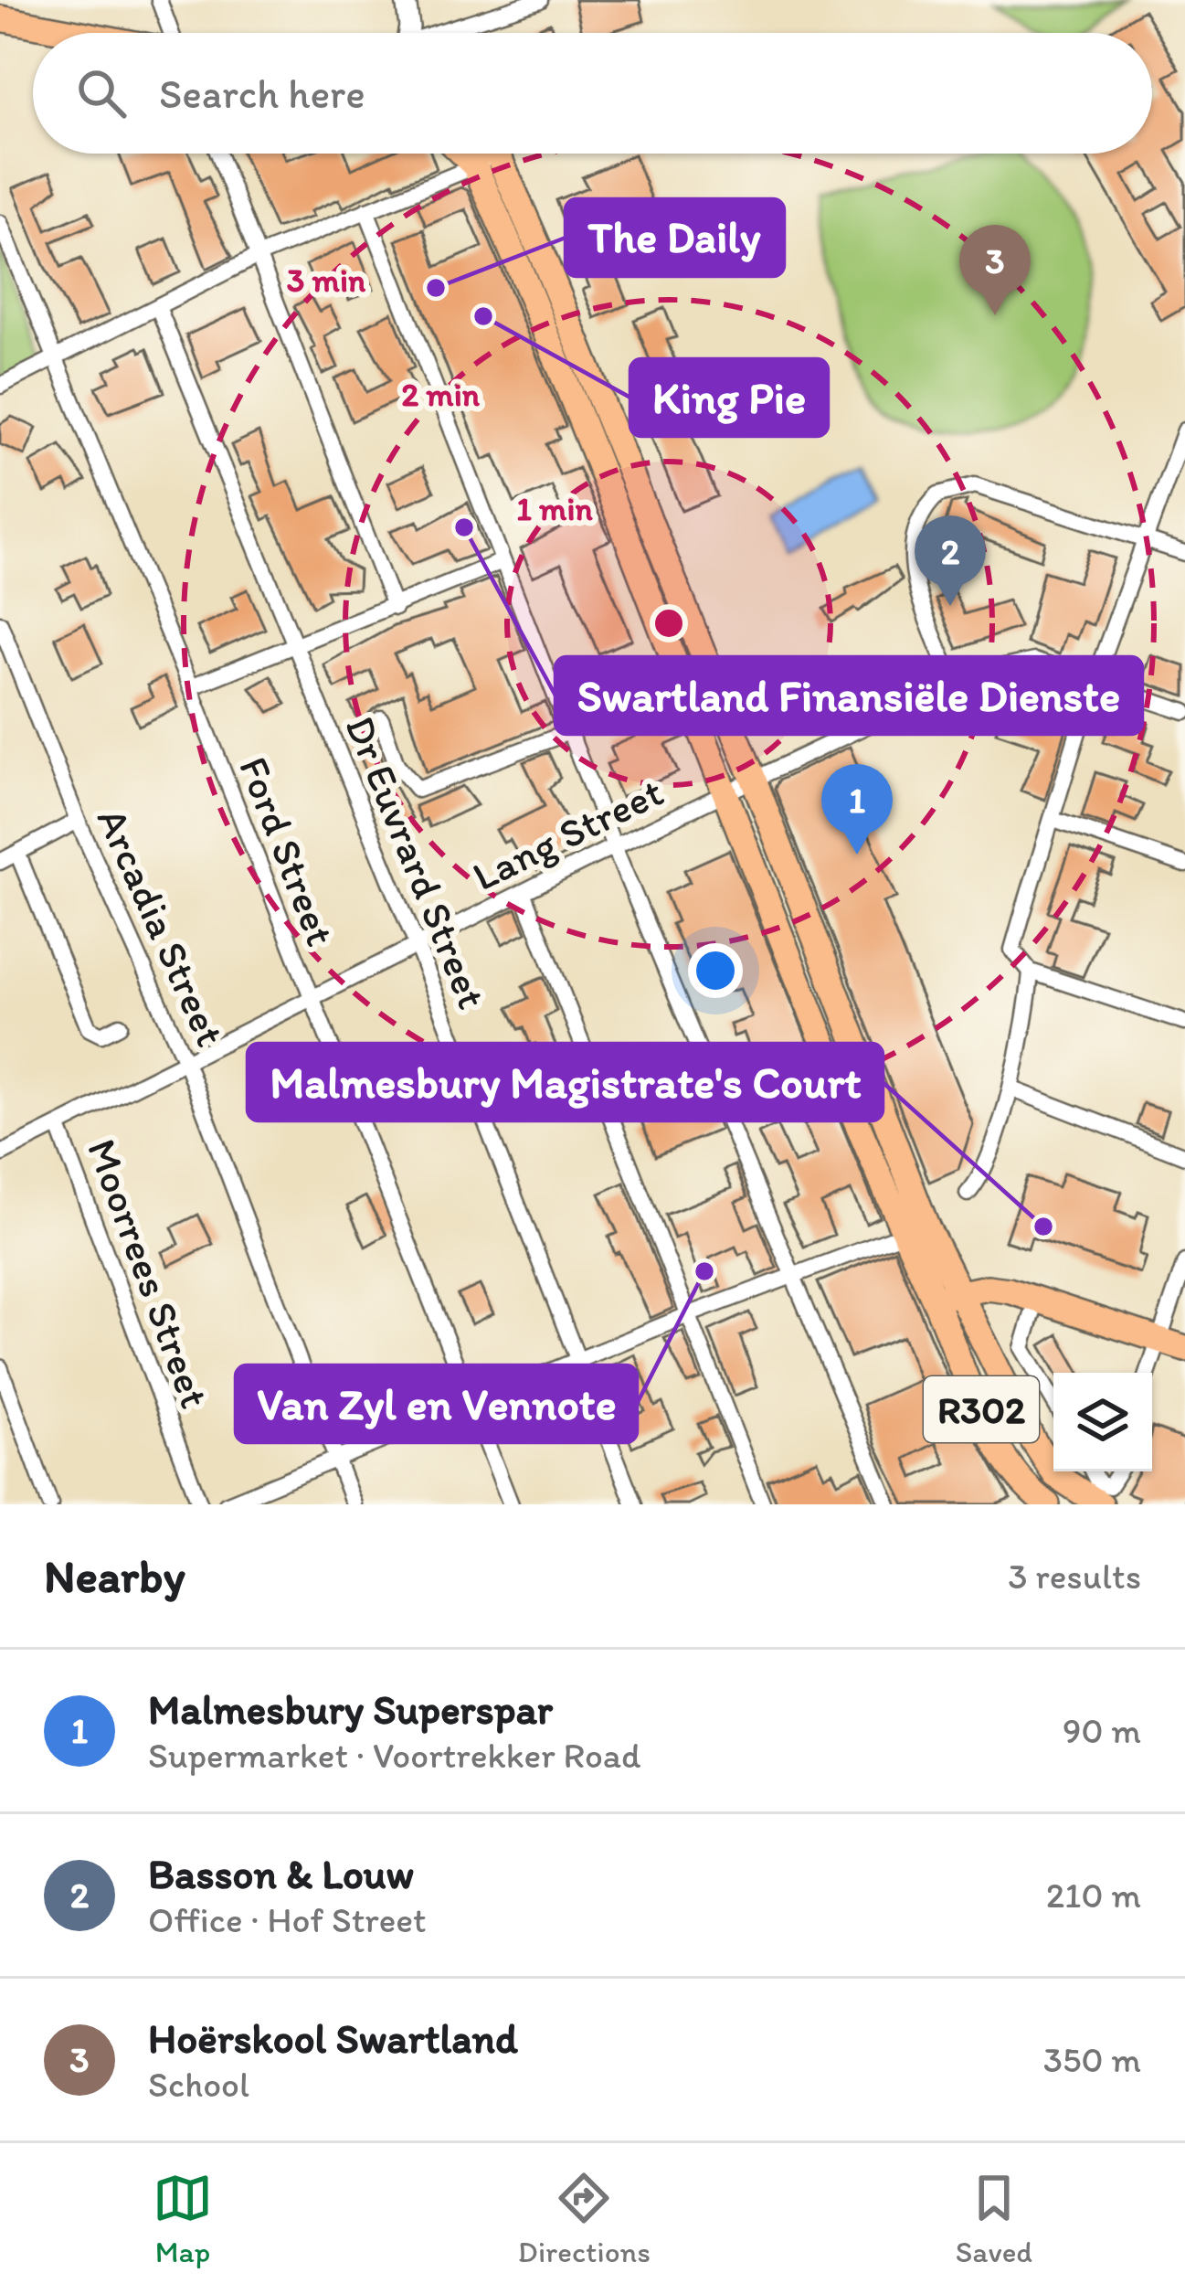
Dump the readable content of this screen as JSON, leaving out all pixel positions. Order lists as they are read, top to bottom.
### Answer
{
  "streets": {
    "main road": ["R302"],
    "street": [
      "Lang Street",
      "Ford Street",
      "Dr Euvrard Street",
      "Arcadia Street",
      "Moorrees Street"
    ]
  },
  "crossings": [
    ["Lang Street", "Ford Street"],
    ["Lang Street", "Dr Euvrard Street"],
    ["Lang Street", "Arcadia Street"],
    ["Lang Street", "Moorrees Street"]
  ],
  "places": [
    "The Daily",
    "King Pie",
    "Swartland Finansiële Dienste",
    "Malmesbury Magistrate's Court",
    "Van Zyl en Vennote"
  ],
  "page": {
    "search": "Search here",
    "pins": ["3", "2", "1"],
    "heading": ["Nearby", "3 results"],
    "list": [
      {
        "mark": "1",
        "name": "Malmesbury Superspar",
        "note": "Supermarket · Voortrekker Road",
        "value": "90 m"
      },
      {
        "mark": "2",
        "name": "Basson & Louw",
        "note": "Office · Hof Street",
        "value": "210 m"
      },
      {
        "mark": "3",
        "name": "Hoërskool Swartland",
        "note": "School",
        "value": "350 m"
      }
    ],
    "nav": ["Map", "Directions", "Saved"]
  },
  "rings": ["3 min", "2 min", "1 min"]
}
